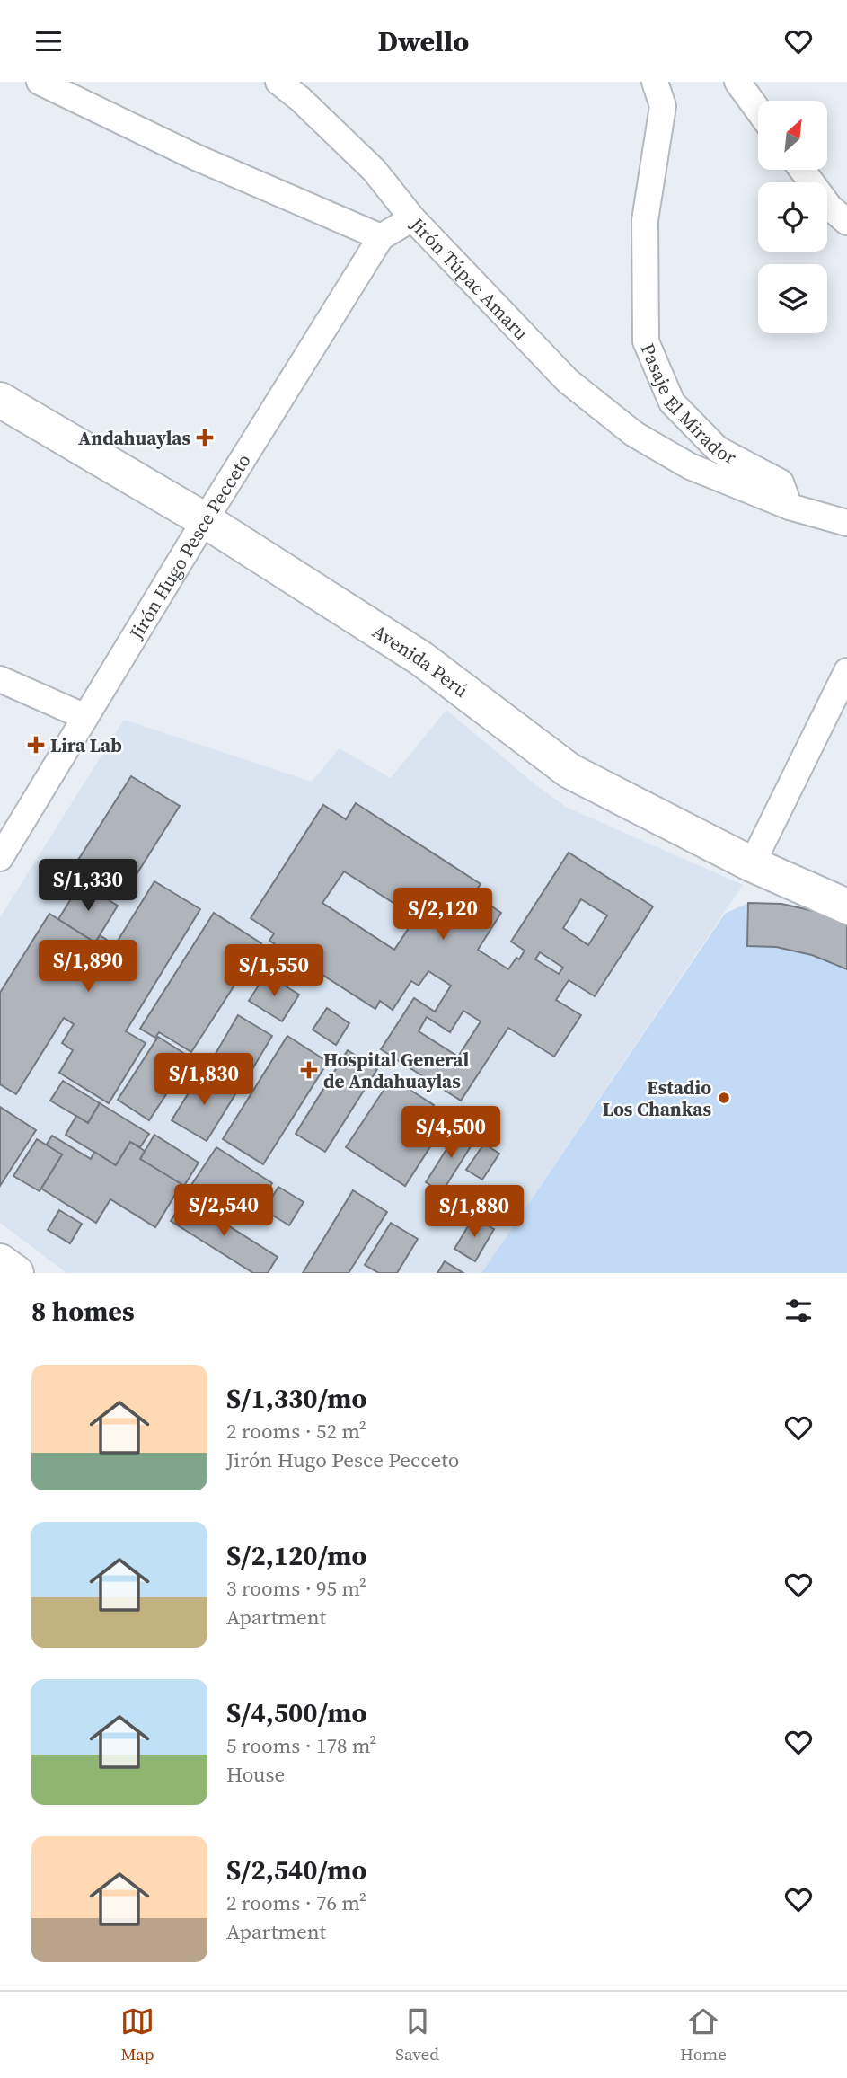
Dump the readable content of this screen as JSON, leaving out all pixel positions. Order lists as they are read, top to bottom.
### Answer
{
  "streets": {
    "main road": ["Avenida Perú"],
    "street": ["Jirón Túpac Amaru", "Pasaje El Mirador", "Jirón Hugo Pesce Pecceto"]
  },
  "crossings": [
    ["Jirón Túpac Amaru", "Pasaje El Mirador"],
    ["Jirón Túpac Amaru", "Jirón Hugo Pesce Pecceto"],
    ["Jirón Hugo Pesce Pecceto", "Avenida Perú"]
  ],
  "places": {
    "health": ["Andahuaylas", "Lira Lab", "Hospital General de Andahuaylas"],
    "other": ["Estadio Los Chankas"]
  },
  "north": "top right",
  "page": {
    "header": "Dwello",
    "price": [
      "S/1,330",
      "S/2,120",
      "S/1,890",
      "S/1,550",
      "S/1,830",
      "S/4,500",
      "S/2,540",
      "S/1,880"
    ],
    "heading": "8 homes",
    "list": [
      {
        "name": "S/1,330/mo",
        "note": "2 rooms · 52 m² · Jirón Hugo Pesce Pecceto"
      },
      {
        "name": "S/2,120/mo",
        "note": "3 rooms · 95 m² · Apartment"
      },
      {
        "name": "S/4,500/mo",
        "note": "5 rooms · 178 m² · House"
      },
      {
        "name": "S/2,540/mo",
        "note": "2 rooms · 76 m² · Apartment"
      }
    ],
    "tabs": ["Map", "Saved", "Home"]
  }
}
